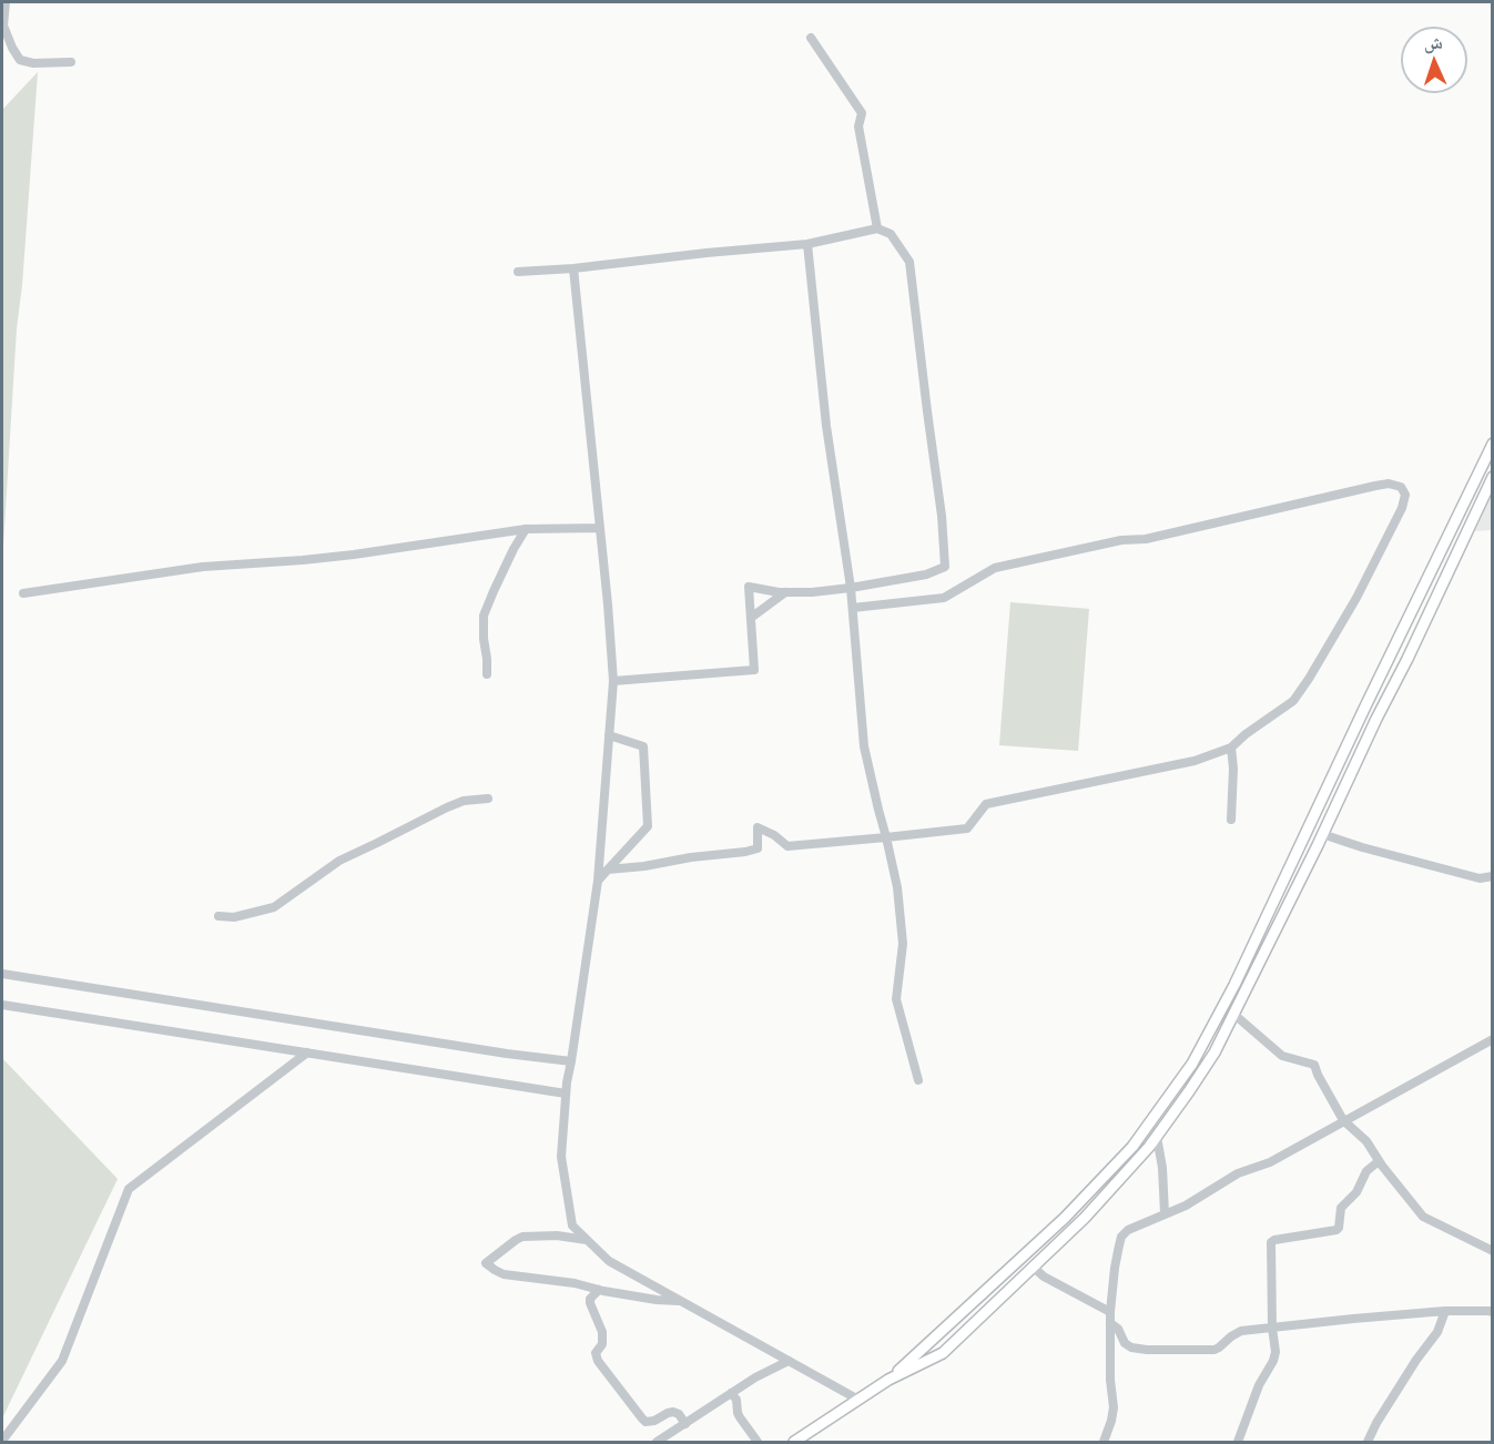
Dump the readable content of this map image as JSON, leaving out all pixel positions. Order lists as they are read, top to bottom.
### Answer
{
  "north": "top"
}
